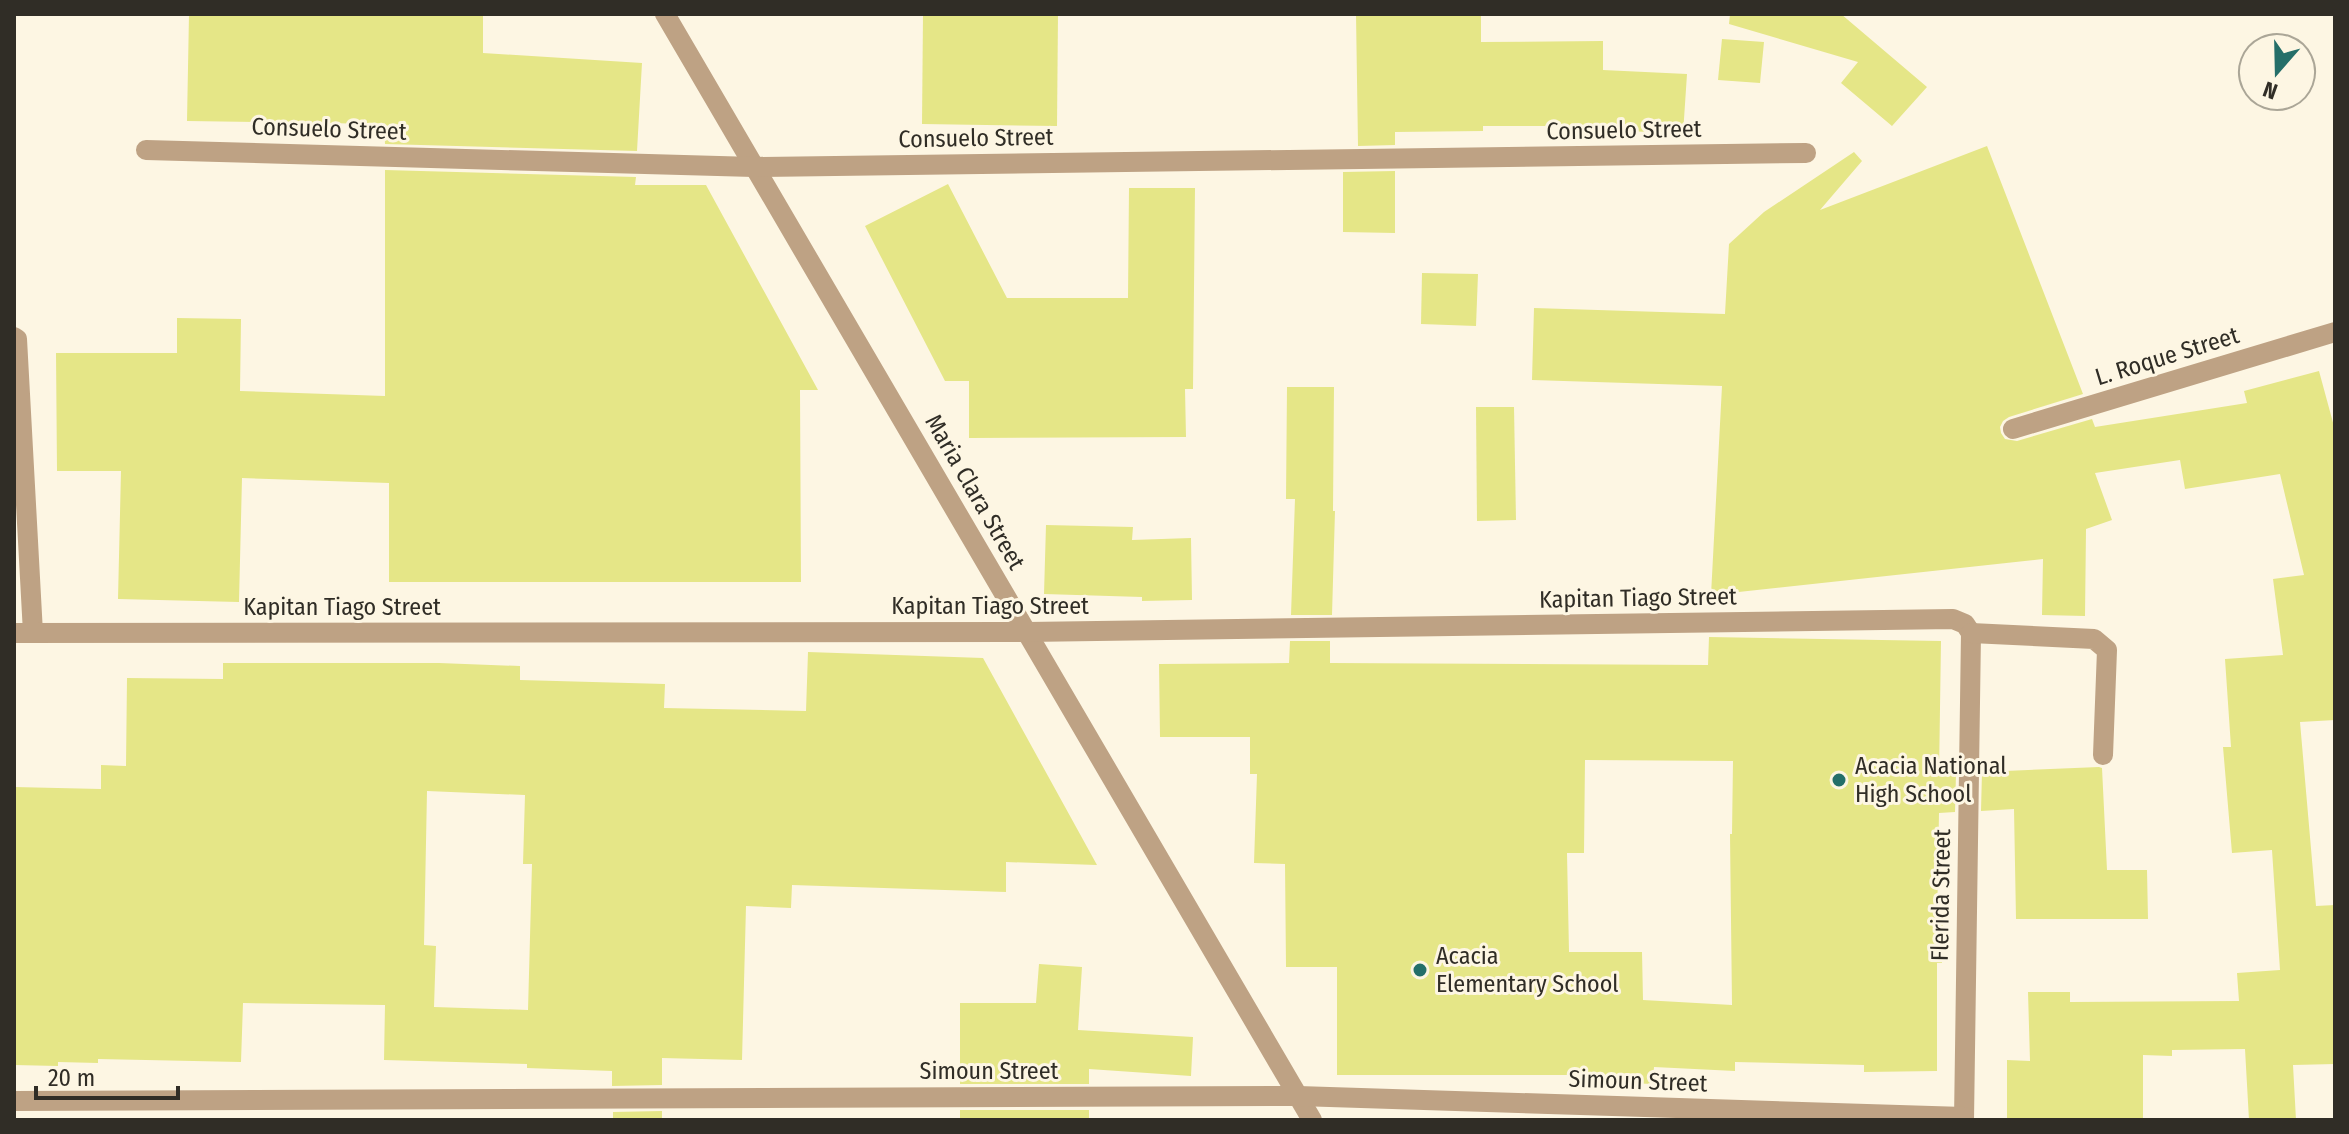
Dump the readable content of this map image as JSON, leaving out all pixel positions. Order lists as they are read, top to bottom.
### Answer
{
  "streets": {
    "street": [
      "Consuelo Street",
      "L. Roque Street",
      "Maria Clara Street",
      "Kapitan Tiago Street",
      "Flerida Street",
      "Simoun Street"
    ]
  },
  "crossings": [
    ["Consuelo Street", "Maria Clara Street"],
    ["Maria Clara Street", "Kapitan Tiago Street"],
    ["Maria Clara Street", "Simoun Street"],
    ["Kapitan Tiago Street", "Flerida Street"],
    ["Flerida Street", "Simoun Street"]
  ],
  "places": ["Acacia National High School", "Acacia Elementary School"],
  "scale_bar": "20 m",
  "north": "bottom"
}
